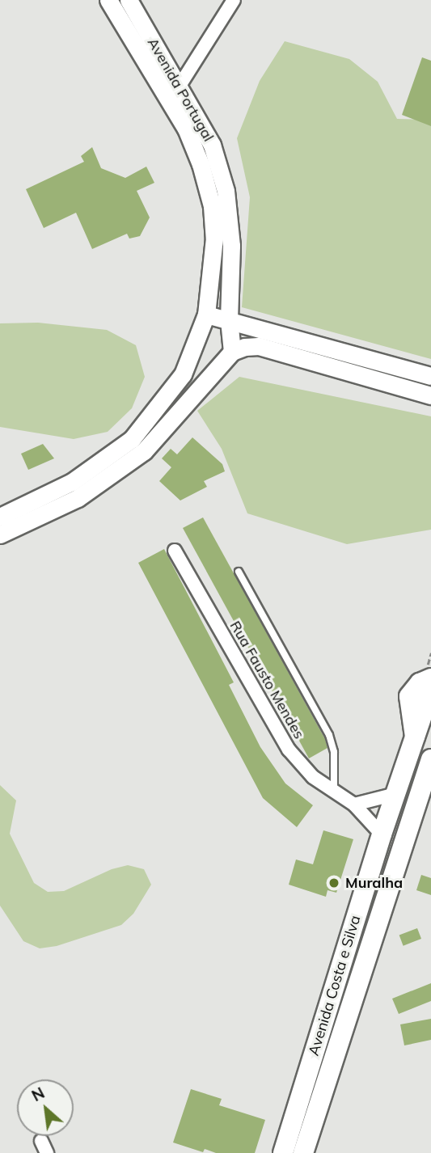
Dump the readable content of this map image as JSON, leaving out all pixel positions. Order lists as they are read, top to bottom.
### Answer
{
  "streets": {
    "main road": ["Avenida Portugal", "Avenida Costa e Silva"],
    "street": ["Rua Fausto Mendes"]
  },
  "crossings": [
    ["Rua Fausto Mendes", "Avenida Costa e Silva"]
  ],
  "places": ["Muralha"],
  "north": "top left"
}
